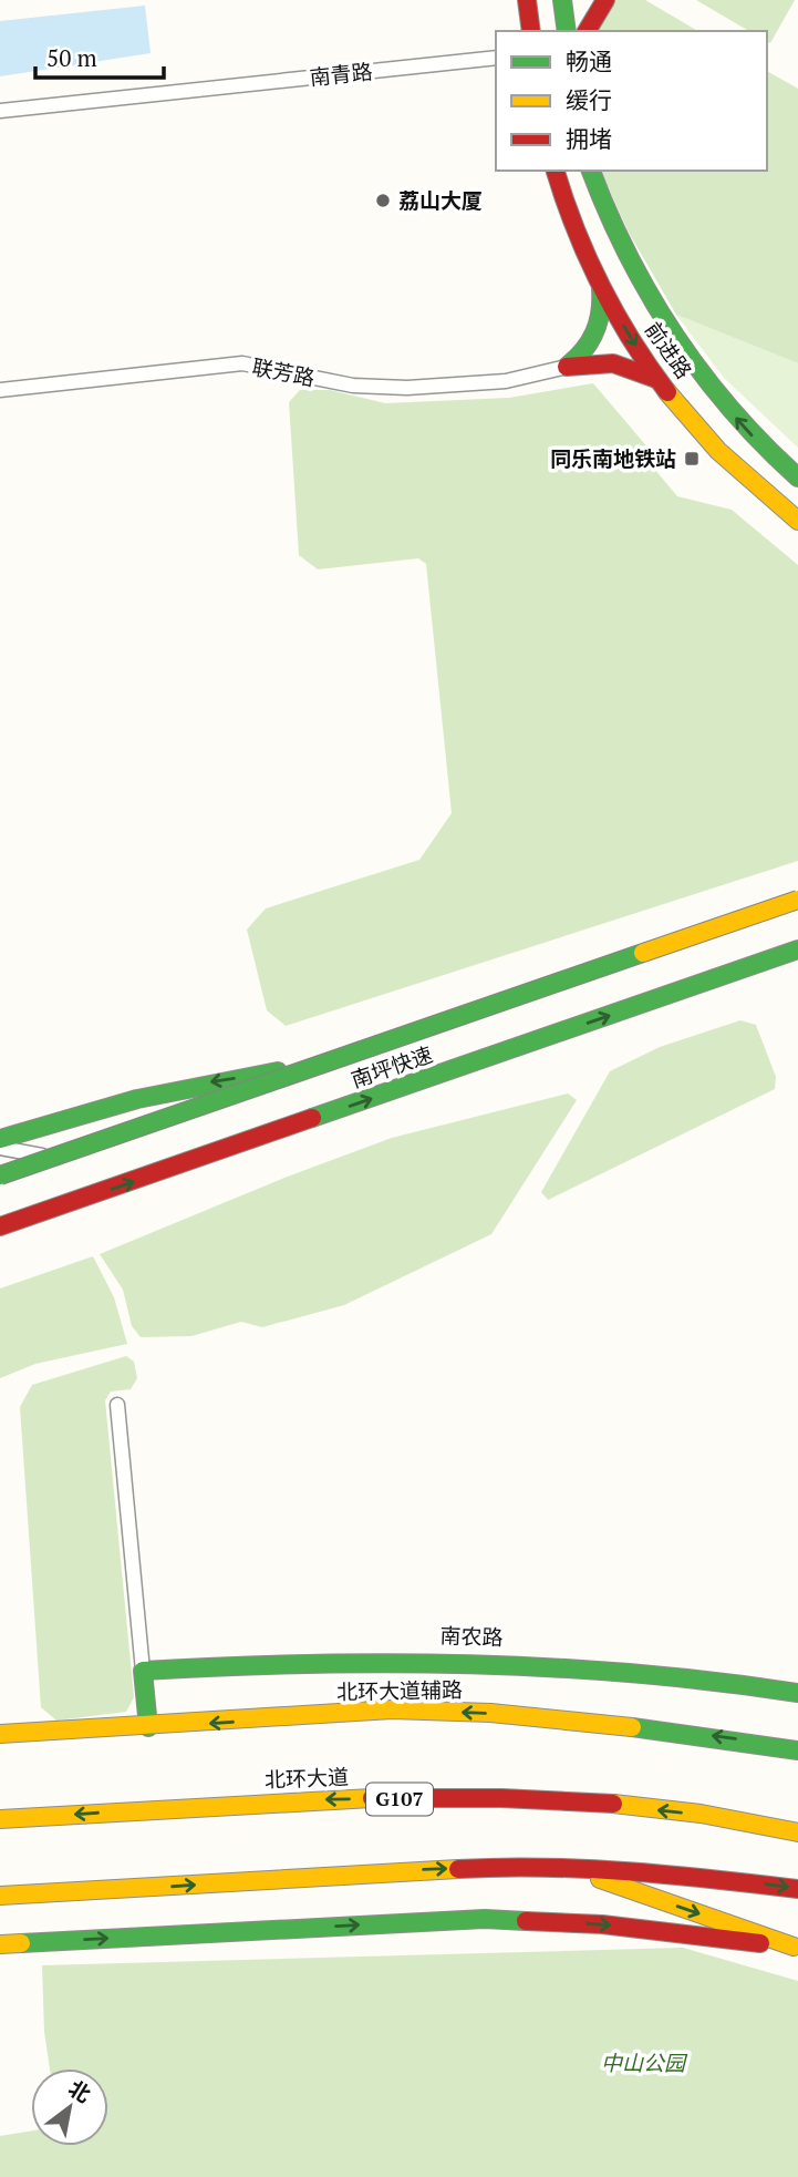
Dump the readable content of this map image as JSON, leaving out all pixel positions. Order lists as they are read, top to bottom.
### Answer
{
  "streets": {
    "main road": [
      "前进路",
      "南坪快速",
      "南农路",
      "北环大道辅路",
      "北环大道",
      "G107"
    ],
    "street": ["南青路", "联芳路"]
  },
  "parks": ["中山公园"],
  "places": {
    "other": ["荔山大厦"],
    "transit": ["同乐南地铁站"]
  },
  "legend": ["畅通", "缓行", "拥堵"],
  "scale_bar": "50 m",
  "north": "top right"
}
